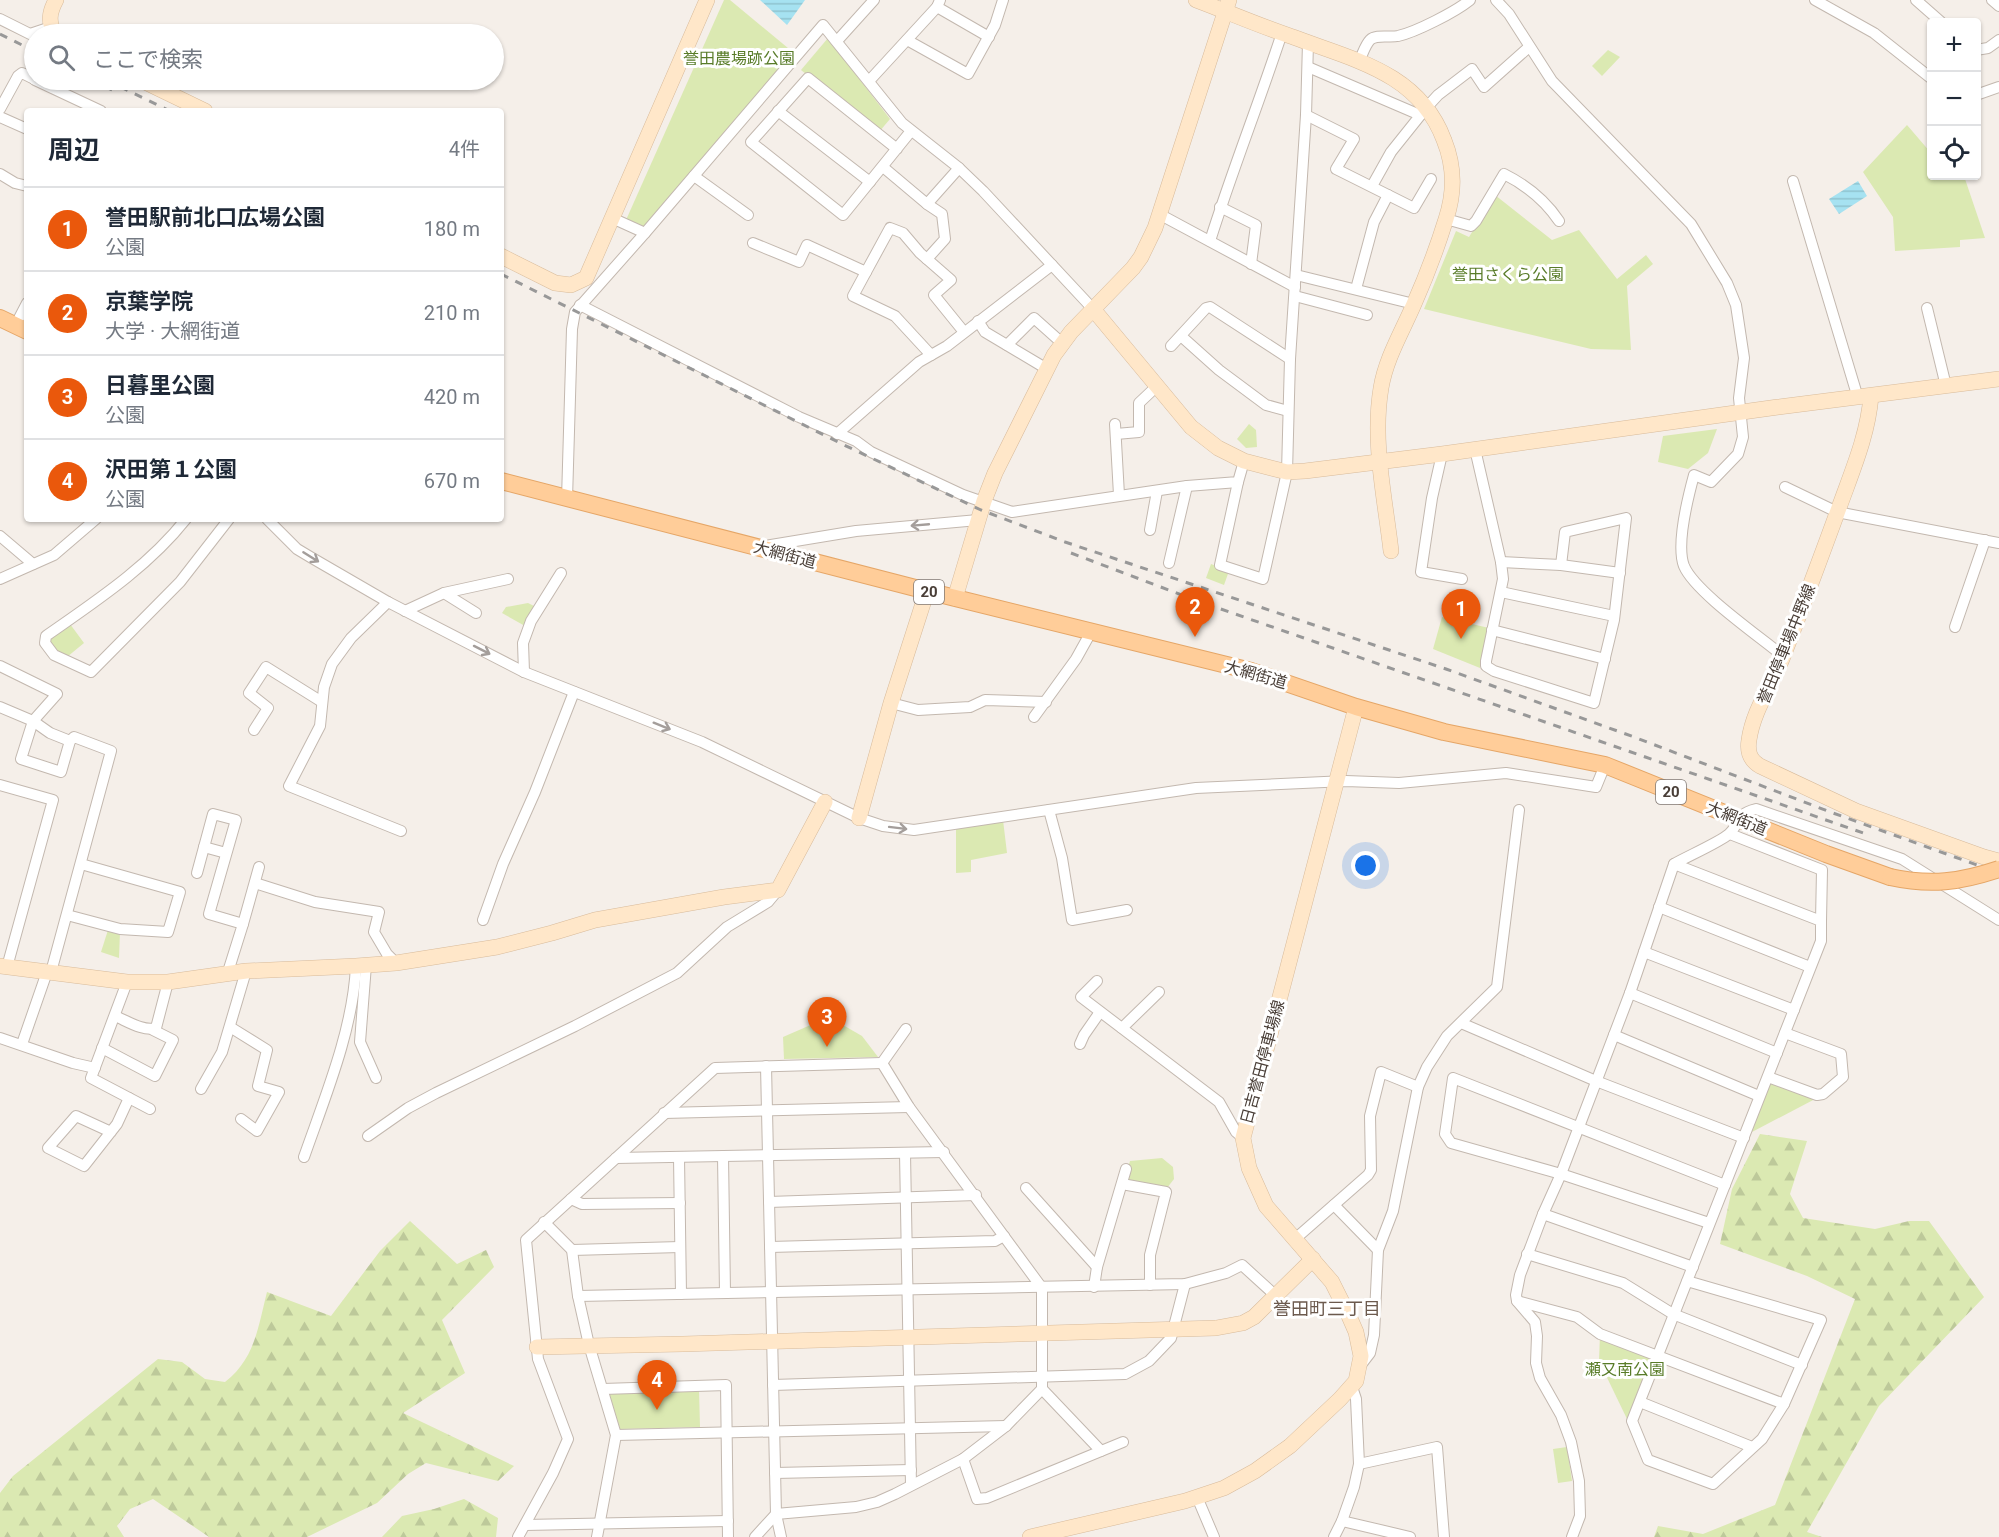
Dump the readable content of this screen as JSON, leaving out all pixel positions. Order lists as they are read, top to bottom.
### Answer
{
  "streets": {
    "main road": ["大網街道", "20"],
    "street": ["誉田停車場中野線", "日吉誉田停車場線"]
  },
  "crossings": [
    ["大網街道", "日吉誉田停車場線"]
  ],
  "districts": ["誉田町三丁目"],
  "parks": ["誉田農場跡公園", "誉田さくら公園", "瀬又南公園"],
  "page": {
    "map_buttons": ["+", "−"],
    "search": "ここで検索",
    "heading": ["周辺", "4件"],
    "list": [
      {
        "mark": "1",
        "name": "誉田駅前北口広場公園",
        "note": "公園",
        "value": "180 m"
      },
      {
        "mark": "2",
        "name": "京葉学院",
        "note": "大学 · 大網街道",
        "value": "210 m"
      },
      {
        "mark": "3",
        "name": "日暮里公園",
        "note": "公園",
        "value": "420 m"
      },
      {
        "mark": "4",
        "name": "沢田第１公園",
        "note": "公園",
        "value": "670 m"
      }
    ],
    "pins": [
      "2",
      "1",
      "3",
      "4"
    ]
  }
}
